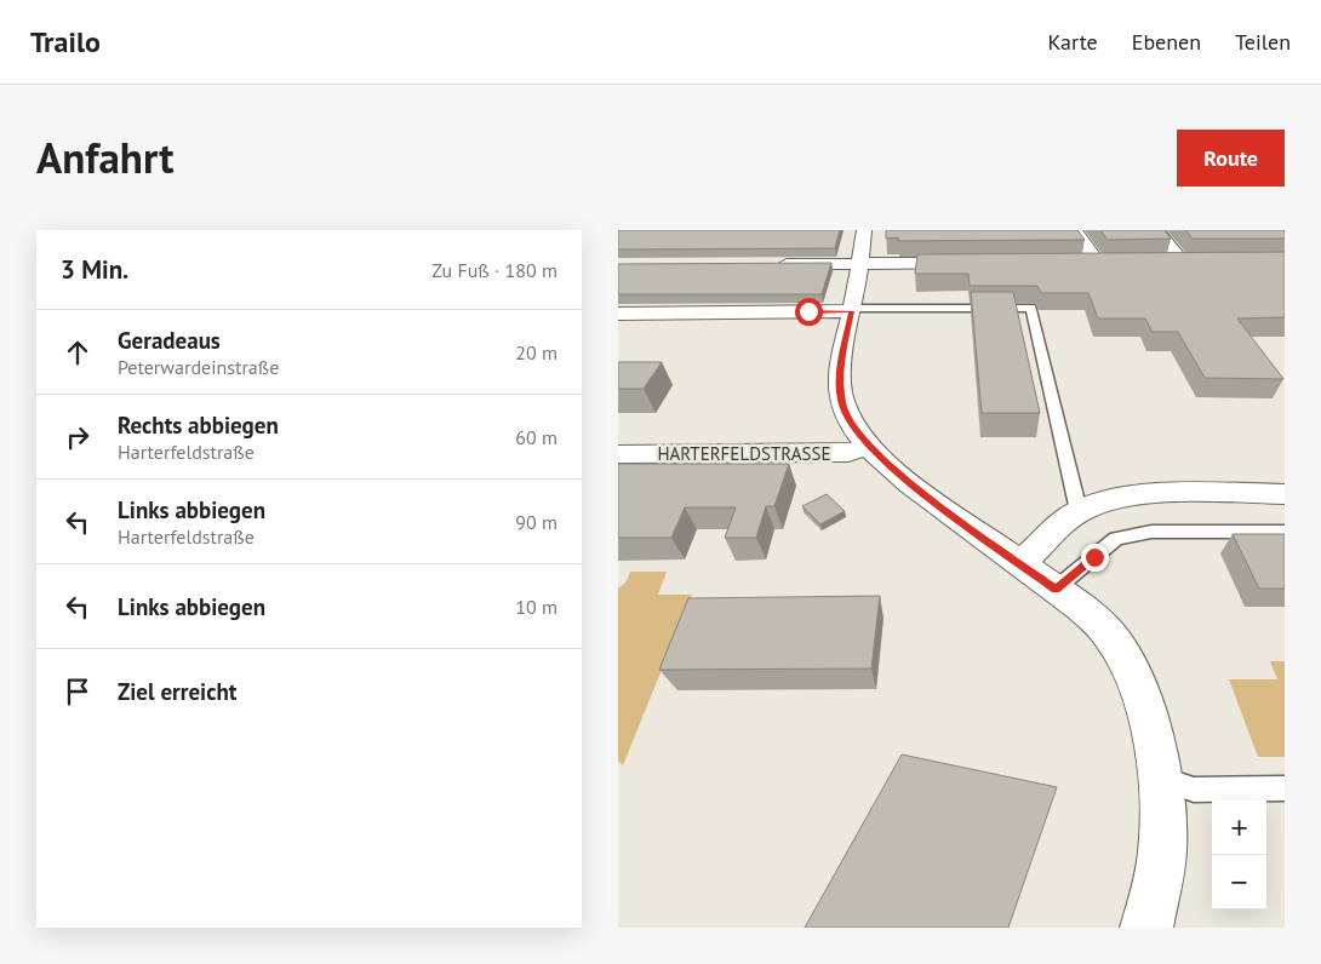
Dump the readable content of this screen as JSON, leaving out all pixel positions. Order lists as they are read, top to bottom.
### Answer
{
  "streets": {
    "street": ["HARTERFELDSTRASSE"]
  },
  "page": {
    "header": "Trailo",
    "nav": ["Karte", "Ebenen", "Teilen"],
    "title": "Anfahrt",
    "buttons": "Route",
    "heading": ["3 Min.", "Zu Fuß · 180 m"],
    "list": [
      ["Geradeaus", "Peterwardeinstraße", "20 m"],
      ["Rechts abbiegen", "Harterfeldstraße", "60 m"],
      ["Links abbiegen", "Harterfeldstraße", "90 m"],
      ["Links abbiegen", "10 m"],
      "Ziel erreicht"
    ],
    "map_buttons": ["+", "−"]
  }
}
